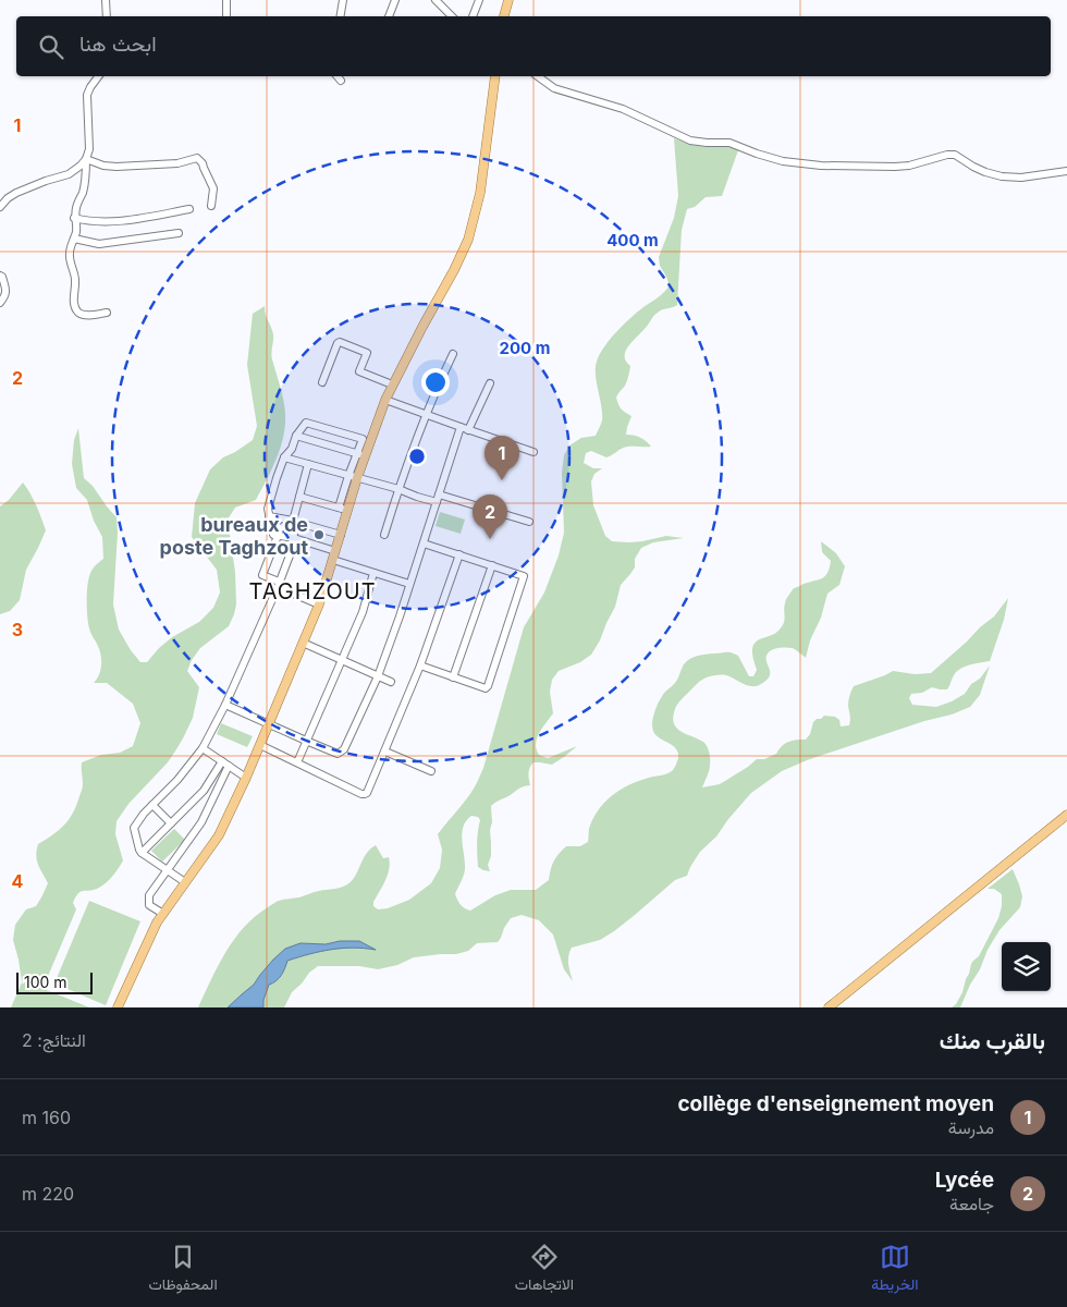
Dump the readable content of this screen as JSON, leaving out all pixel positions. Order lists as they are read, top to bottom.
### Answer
{
  "districts": ["TAGHZOUT"],
  "places": ["bureaux de poste Taghzout"],
  "scale_bar": "100 m",
  "page": {
    "search": "ابحث هنا",
    "pins": ["1", "2"],
    "scale": "100 m",
    "heading": ["بالقرب منك", "النتائج: 2"],
    "list": [
      {
        "mark": "1",
        "name": "collège d'enseignement moyen",
        "note": "مدرسة",
        "value": "160 m"
      },
      {
        "mark": "2",
        "name": "Lycée",
        "note": "جامعة",
        "value": "220 m"
      }
    ],
    "nav": ["الخريطة", "الاتجاهات", "المحفوظات"]
  },
  "grid": {
    "rows": [
      "1",
      "2",
      "3",
      "4"
    ]
  },
  "rings": ["400 m", "200 m"]
}
